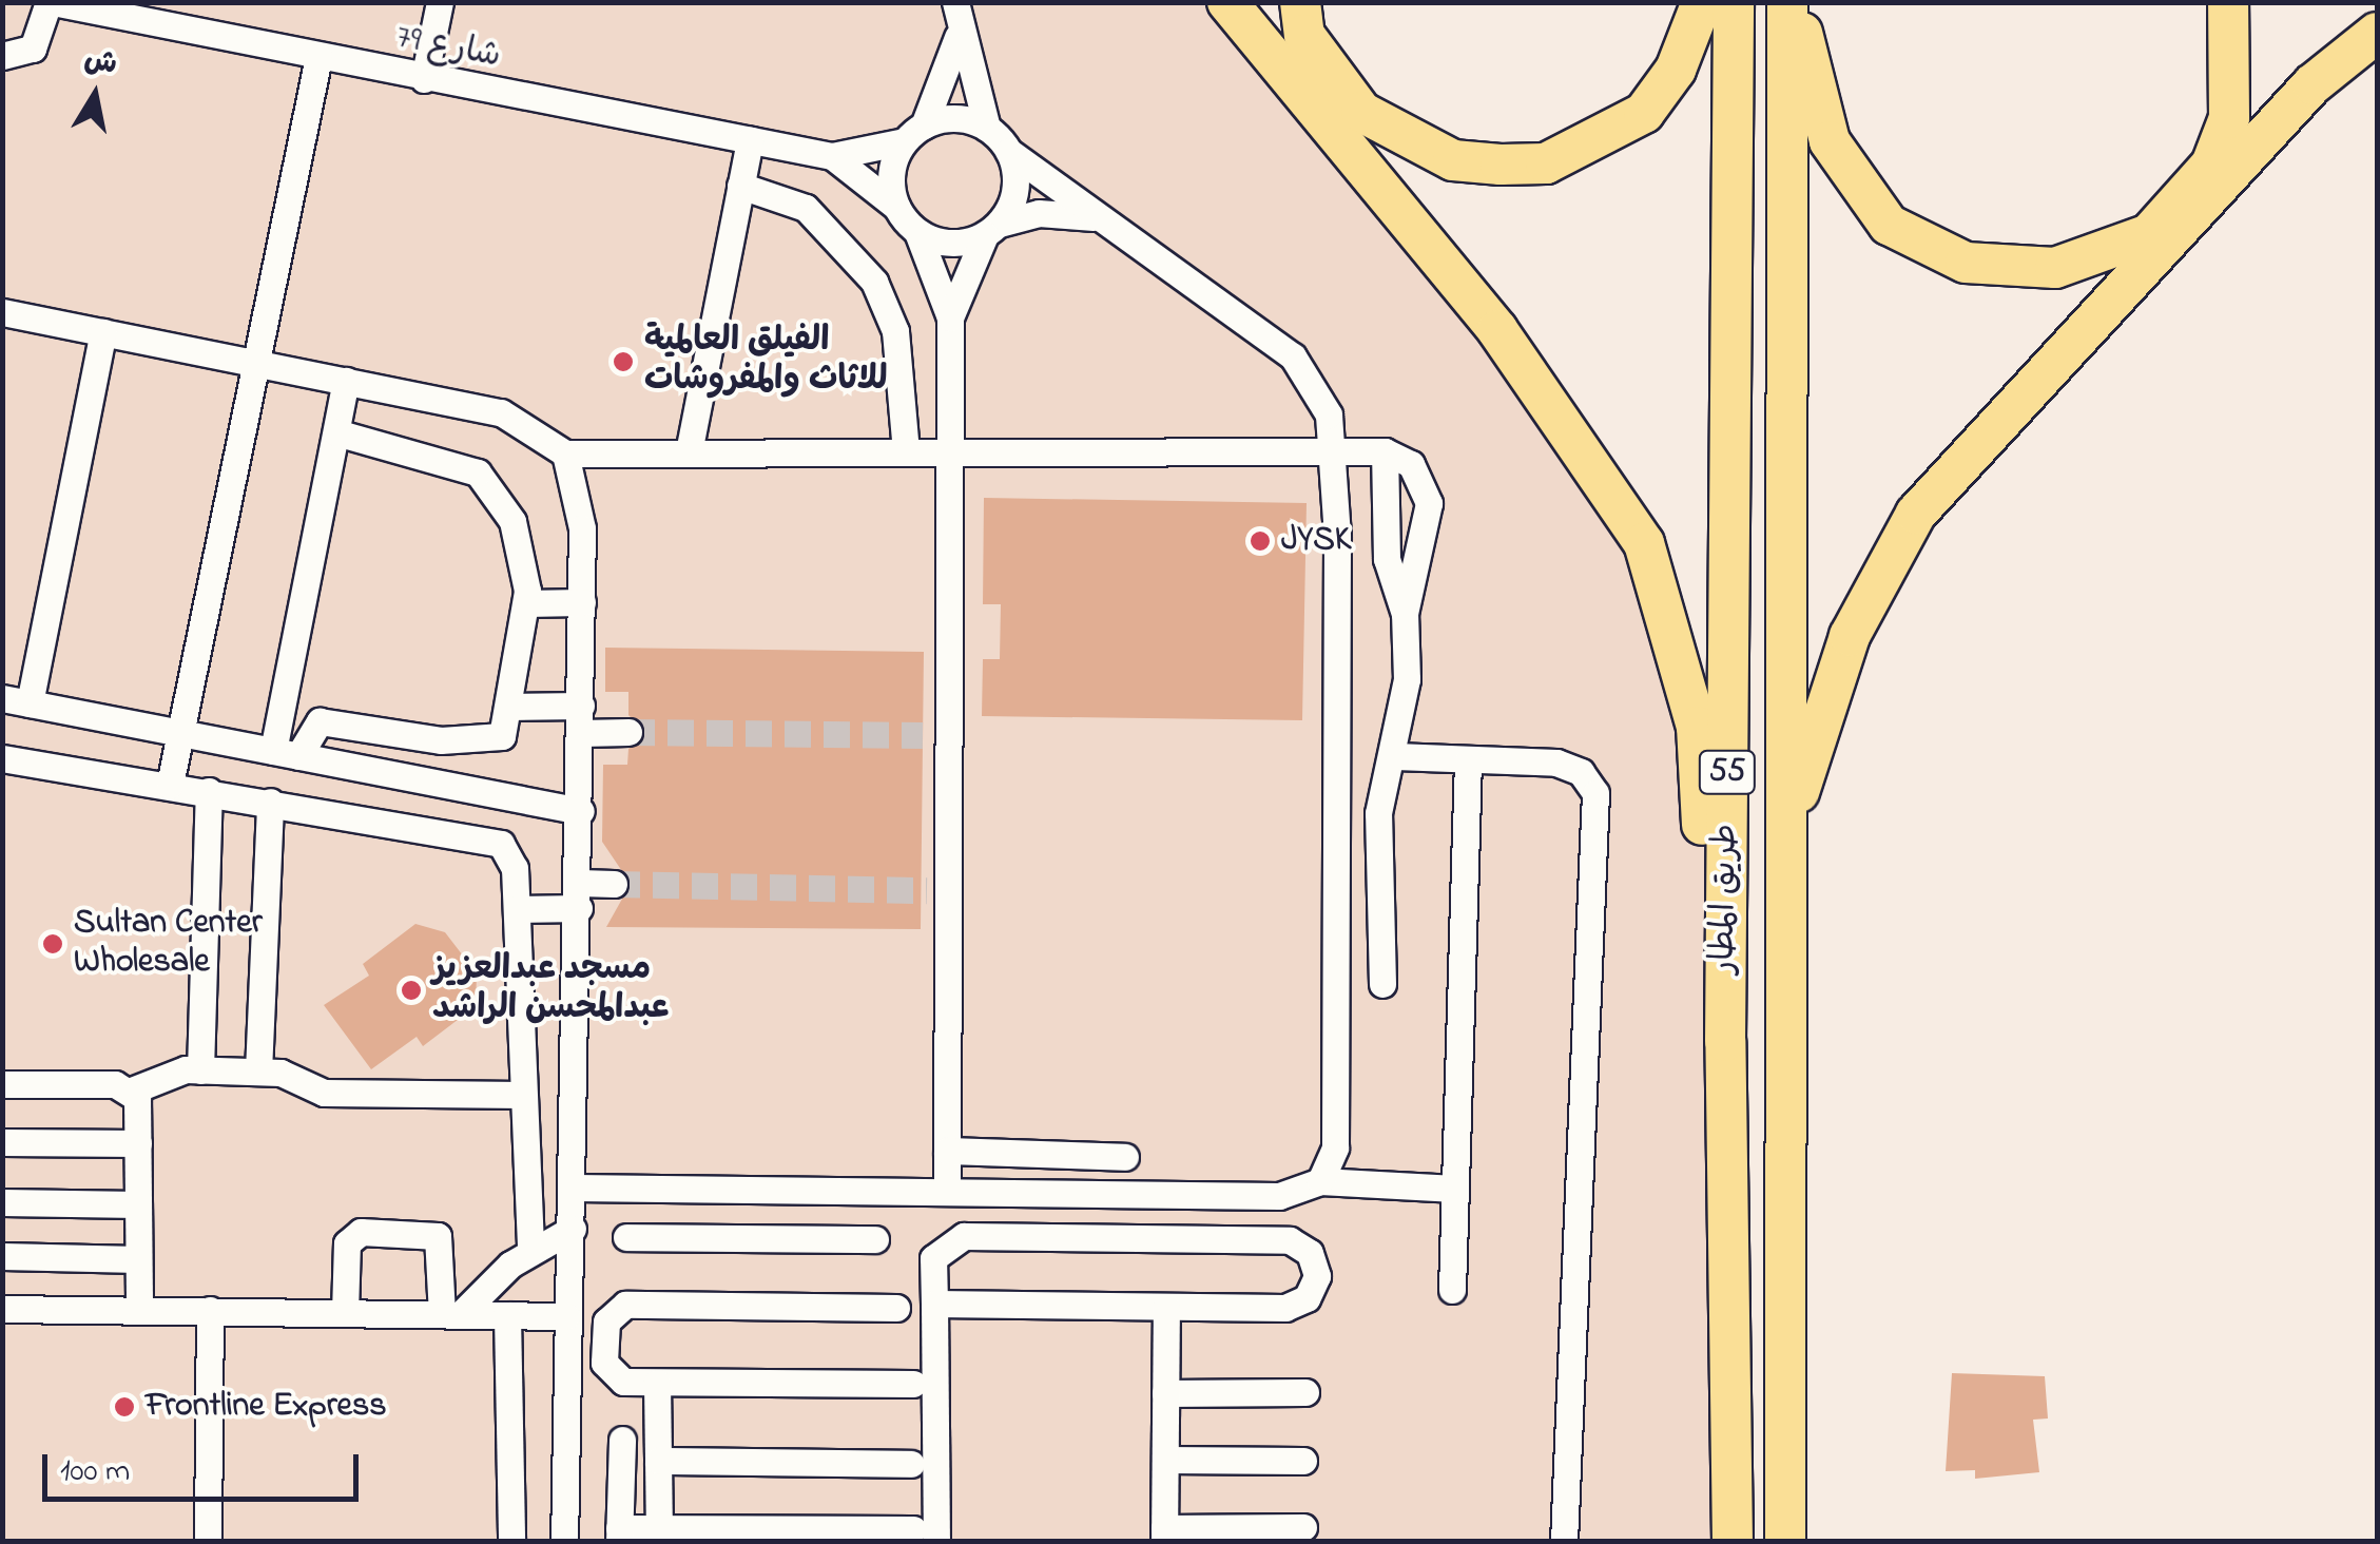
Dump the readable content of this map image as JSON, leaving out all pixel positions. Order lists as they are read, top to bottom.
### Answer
{
  "streets": {
    "highway": ["55", "طريق المطار"],
    "street": ["شارع 79"]
  },
  "places": [
    "الفيلق العالمية للاثاث والمفروشات",
    "JYSK",
    "Sultan Center Wholesale",
    "مسجد عبدالعزيز عبدالمحسن الراشد",
    "Frontline Express"
  ],
  "scale_bar": "100 m",
  "north": "top"
}
